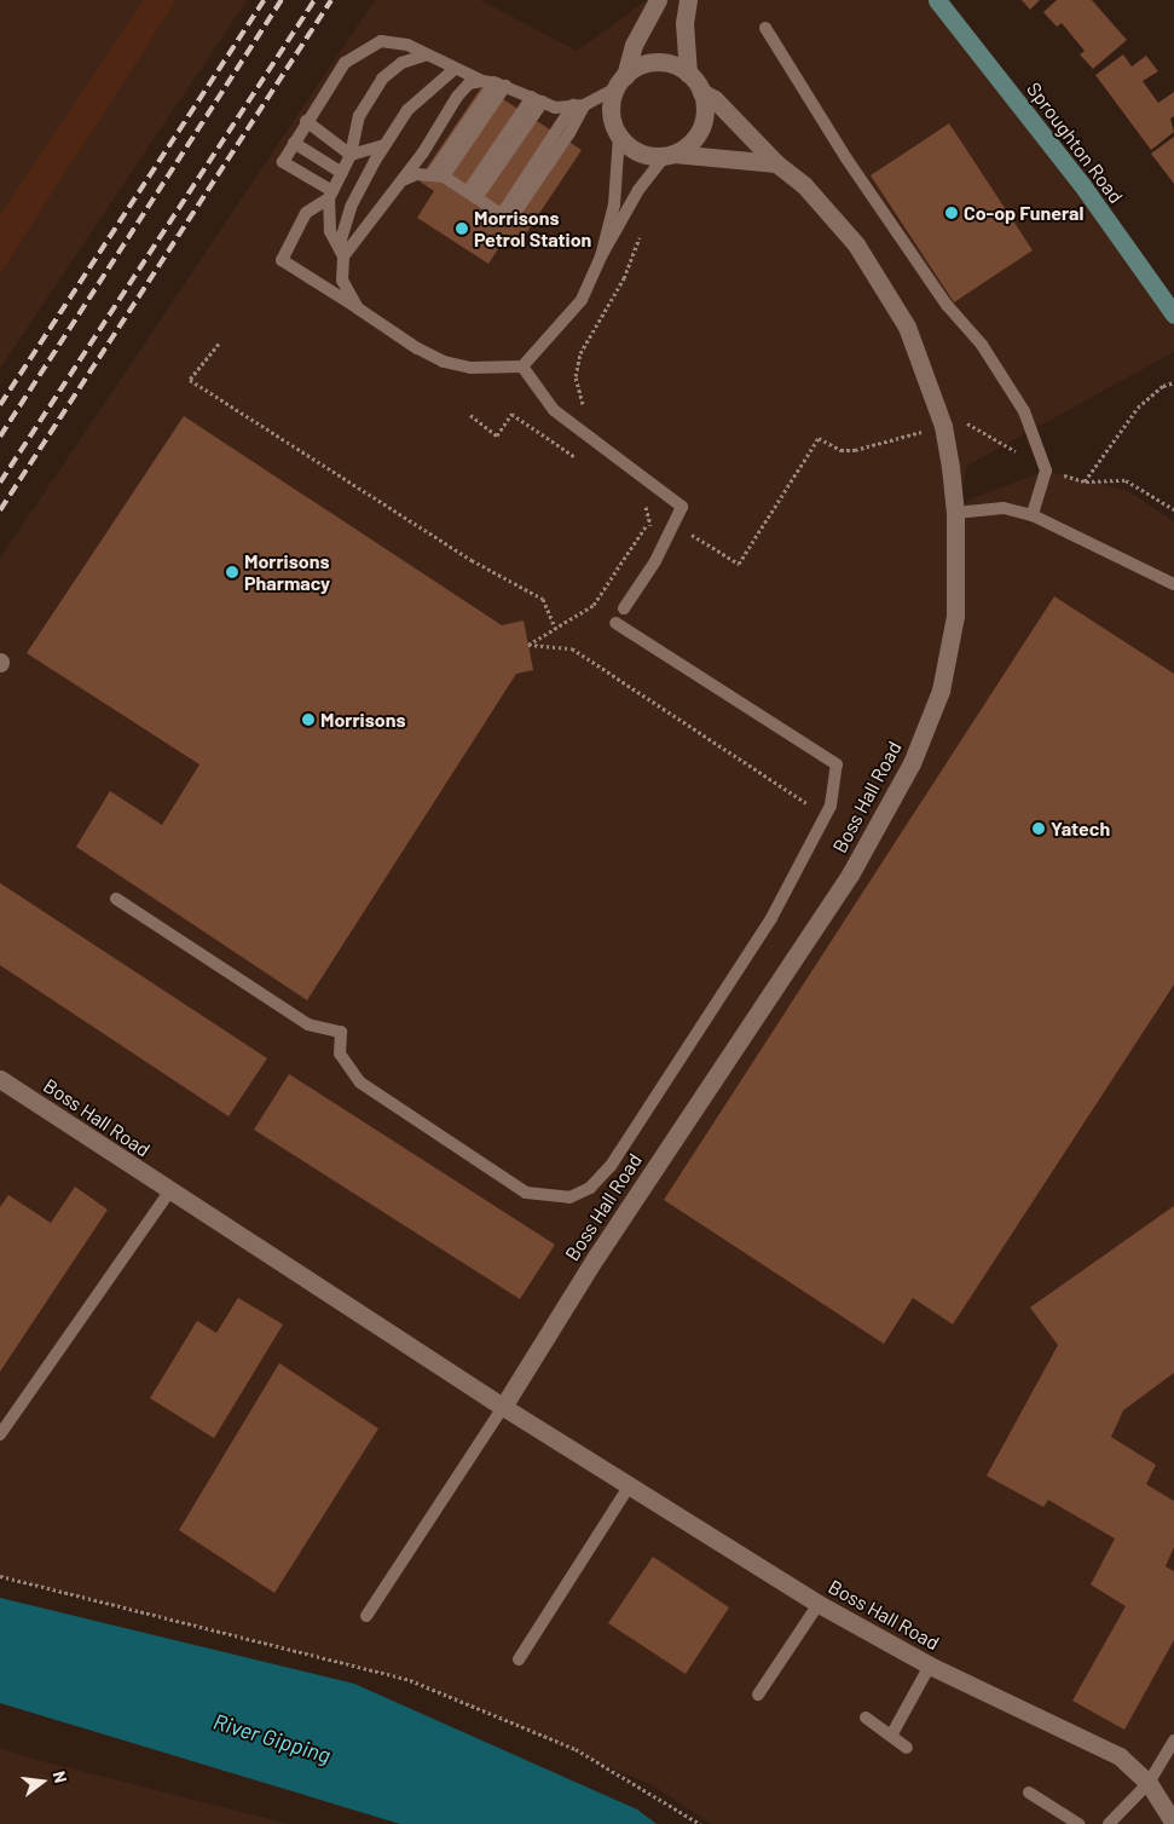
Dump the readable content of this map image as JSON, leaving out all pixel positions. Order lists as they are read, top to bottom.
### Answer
{
  "streets": {
    "street": ["Sproughton Road", "Boss Hall Road"]
  },
  "water": ["River Gipping"],
  "places": [
    "Co-op Funeral",
    "Morrisons Petrol Station",
    "Morrisons Pharmacy",
    "Morrisons",
    "Yatech"
  ],
  "north": "right"
}
